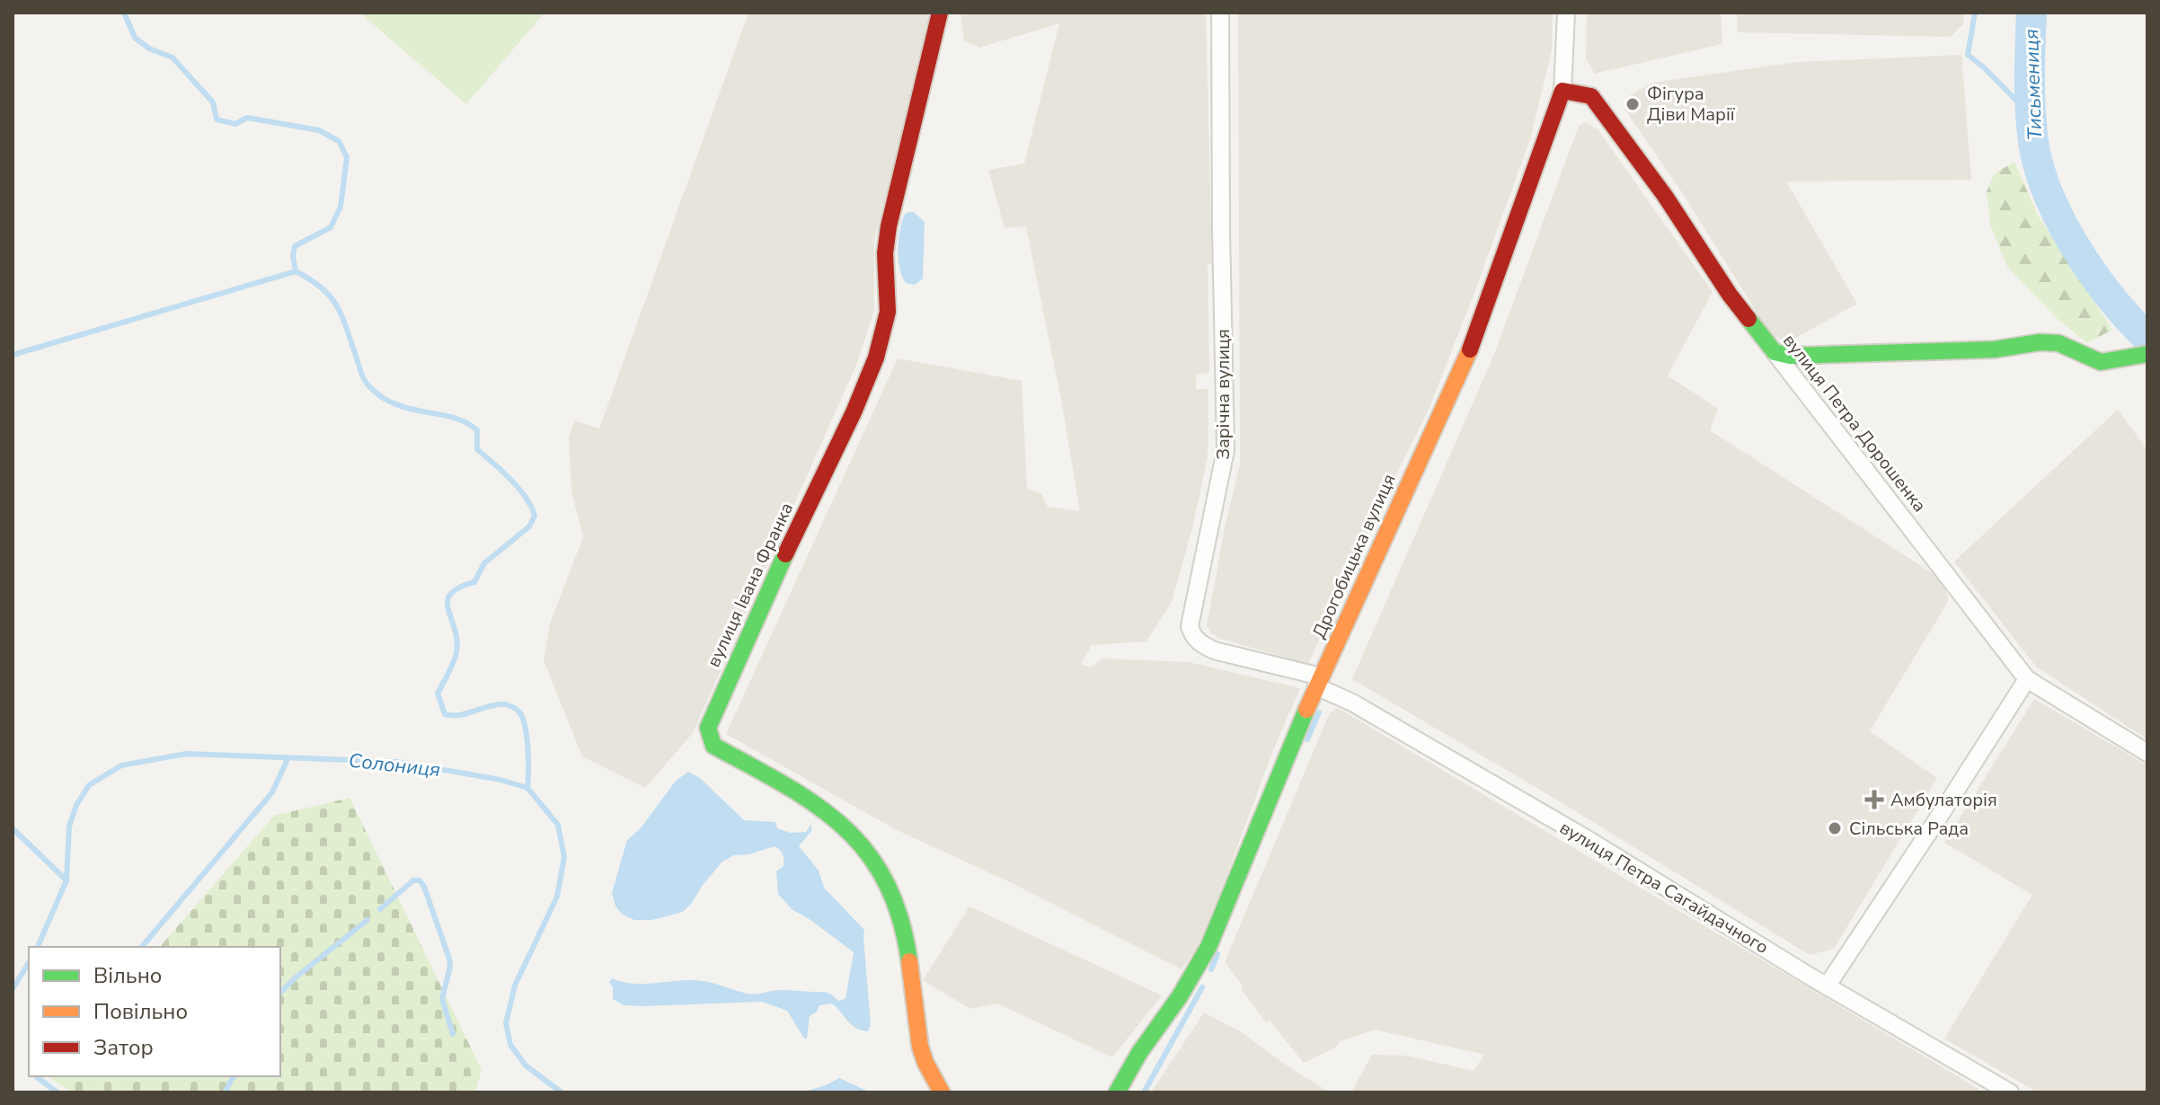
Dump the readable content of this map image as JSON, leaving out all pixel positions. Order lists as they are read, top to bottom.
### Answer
{
  "streets": {
    "street": [
      "Зарічна вулиця",
      "вулиця Петра Дорошенка",
      "Дрогобицька вулиця",
      "вулиця Івана Франка",
      "вулиця Петра Сагайдачного"
    ]
  },
  "crossings": [
    ["Зарічна вулиця", "Дрогобицька вулиця"],
    ["Зарічна вулиця", "вулиця Петра Сагайдачного"],
    ["вулиця Петра Дорошенка", "Дрогобицька вулиця"],
    ["Дрогобицька вулиця", "вулиця Петра Сагайдачного"]
  ],
  "water": ["Тисьмениця", "Солониця"],
  "places": {
    "other": ["Фігура Діви Марії", "Сільська Рада"],
    "health": ["Амбулаторія"]
  },
  "legend": ["Вільно", "Повільно", "Затор"]
}
